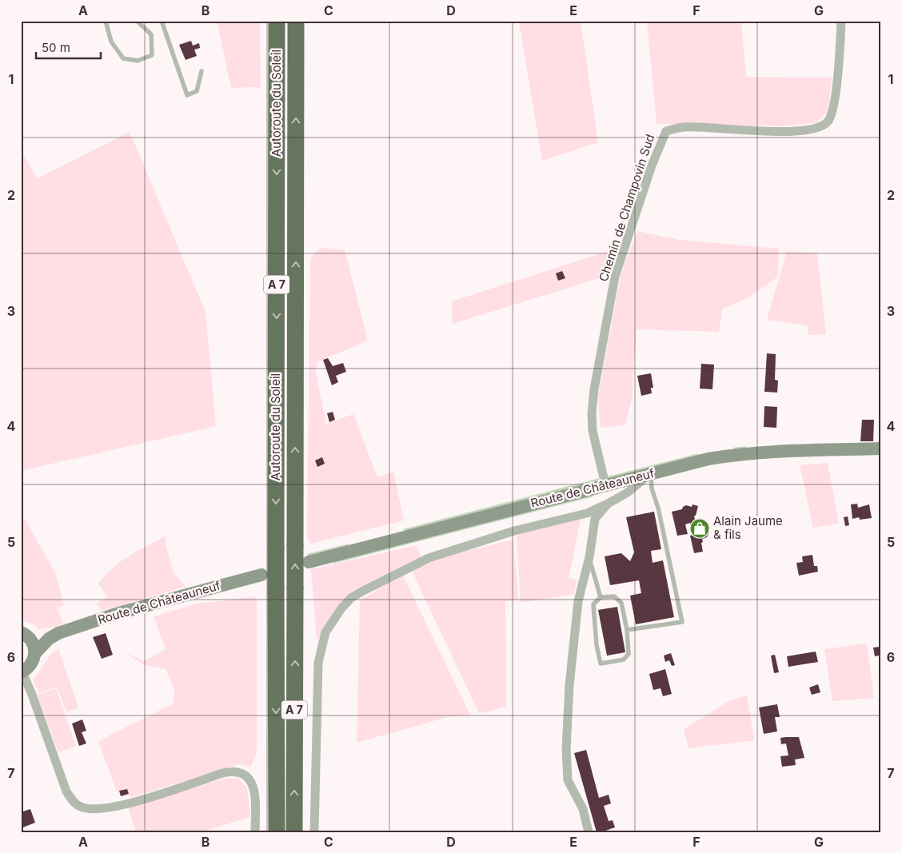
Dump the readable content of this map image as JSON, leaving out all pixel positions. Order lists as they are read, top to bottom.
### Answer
{
  "streets": {
    "highway": ["Autoroute du Soleil", "A 7"],
    "main road": ["Route de Châteauneuf"],
    "street": ["Chemin de Champovin Sud"]
  },
  "crossings": [
    ["Chemin de Champovin Sud", "Route de Châteauneuf"]
  ],
  "places": {
    "shop": ["Alain Jaume & fils"]
  },
  "scale_bar": "50 m",
  "grid": {
    "columns": [
      "A",
      "B",
      "C",
      "D",
      "E",
      "F",
      "G"
    ],
    "rows": [
      "1",
      "2",
      "3",
      "4",
      "5",
      "6",
      "7"
    ]
  }
}
